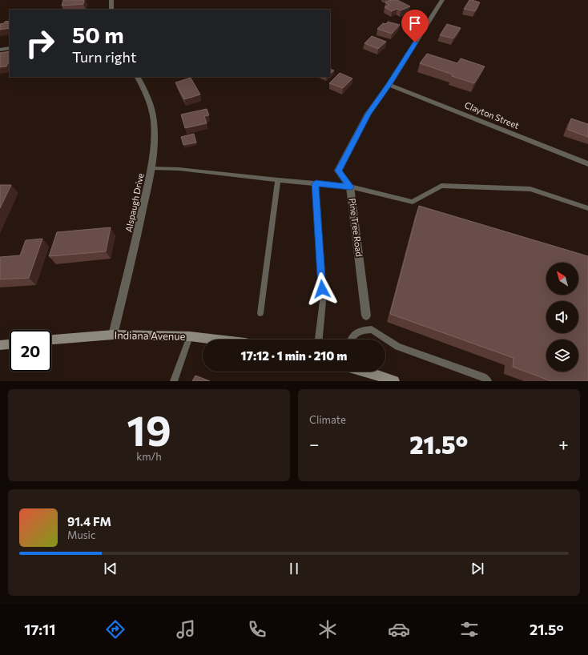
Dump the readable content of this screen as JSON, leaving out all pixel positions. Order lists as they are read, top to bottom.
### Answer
{
  "streets": {
    "main road": ["Indiana Avenue"],
    "street": ["Clayton Street", "Alspaugh Drive", "Pine Tree Road"]
  },
  "crossings": [
    ["Clayton Street", "Pine Tree Road"],
    ["Alspaugh Drive", "Indiana Avenue"]
  ],
  "north": "top left",
  "page": {
    "turn": ["50 m", "Turn right"],
    "limit": "20",
    "trip": "17:12 · 1 min · 210 m",
    "tile": [
      ["19", "km/h"],
      "Climate"
    ],
    "heat": ["−", "21.5°", "+"],
    "song": ["91.4 FM", "Music"],
    "tabs": ["17:11", "21.5°"]
  }
}
